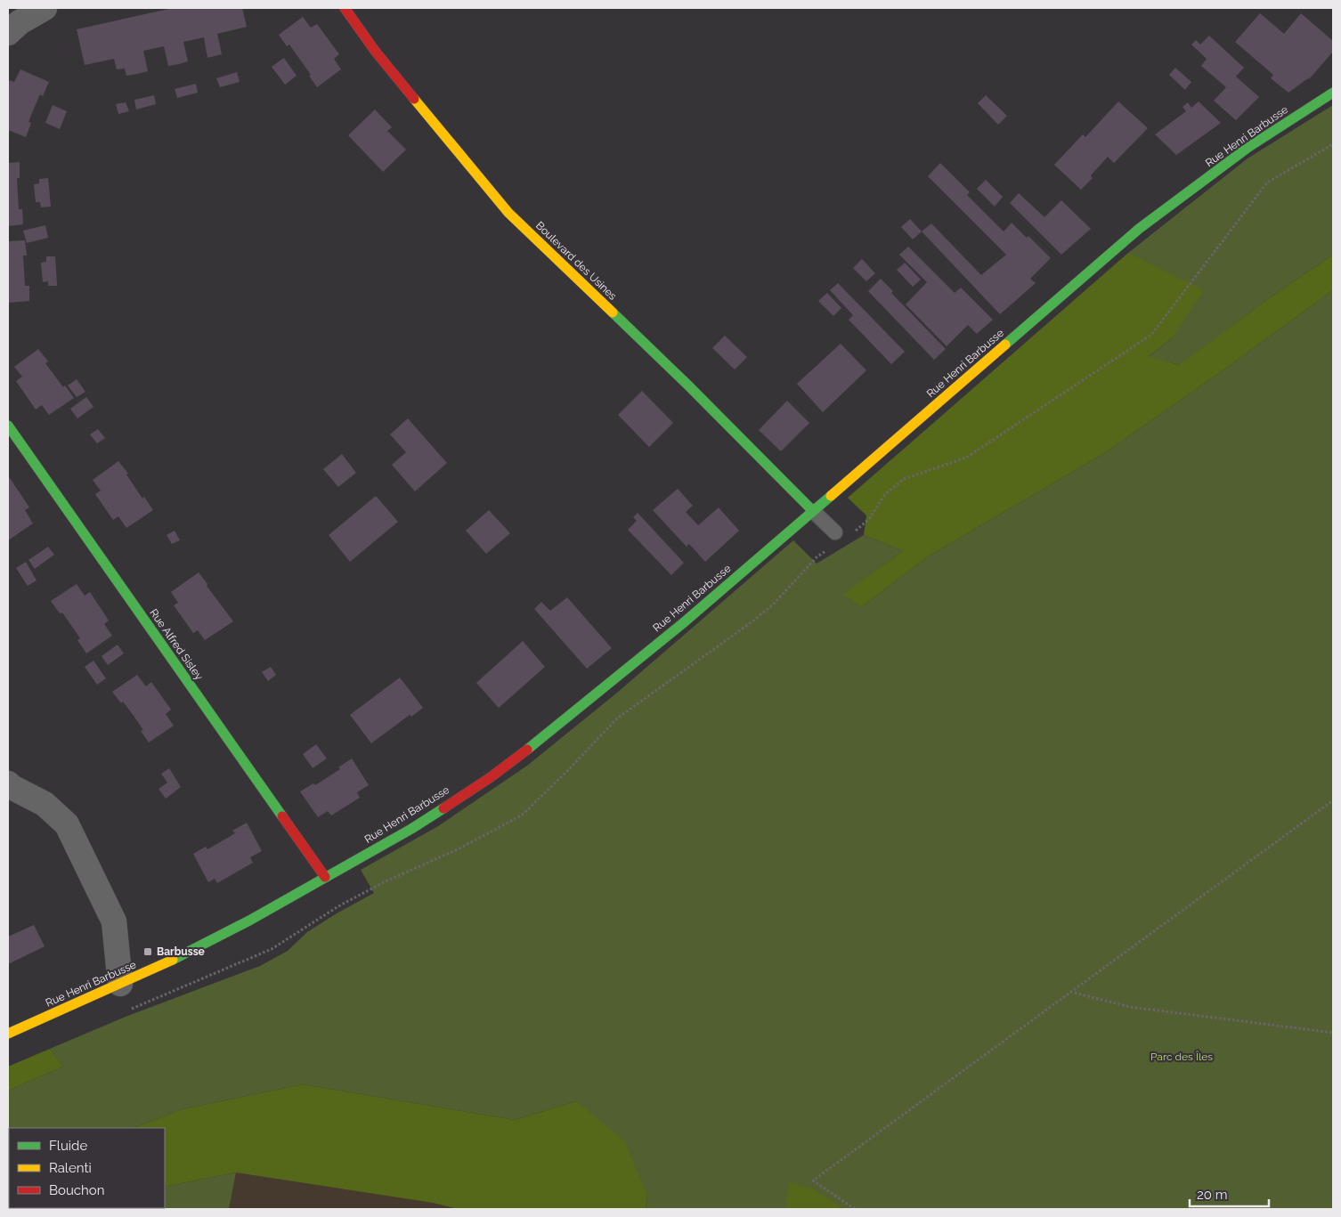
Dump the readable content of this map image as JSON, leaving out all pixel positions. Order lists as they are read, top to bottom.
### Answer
{
  "streets": {
    "street": ["Rue Henri Barbusse", "Boulevard des Usines", "Rue Alfred Sisley"]
  },
  "crossings": [
    ["Rue Henri Barbusse", "Boulevard des Usines"],
    ["Rue Henri Barbusse", "Rue Alfred Sisley"]
  ],
  "parks": ["Parc des Îles"],
  "places": {
    "transit": ["Barbusse"]
  },
  "legend": ["Fluide", "Ralenti", "Bouchon"],
  "scale_bar": "20 m"
}
